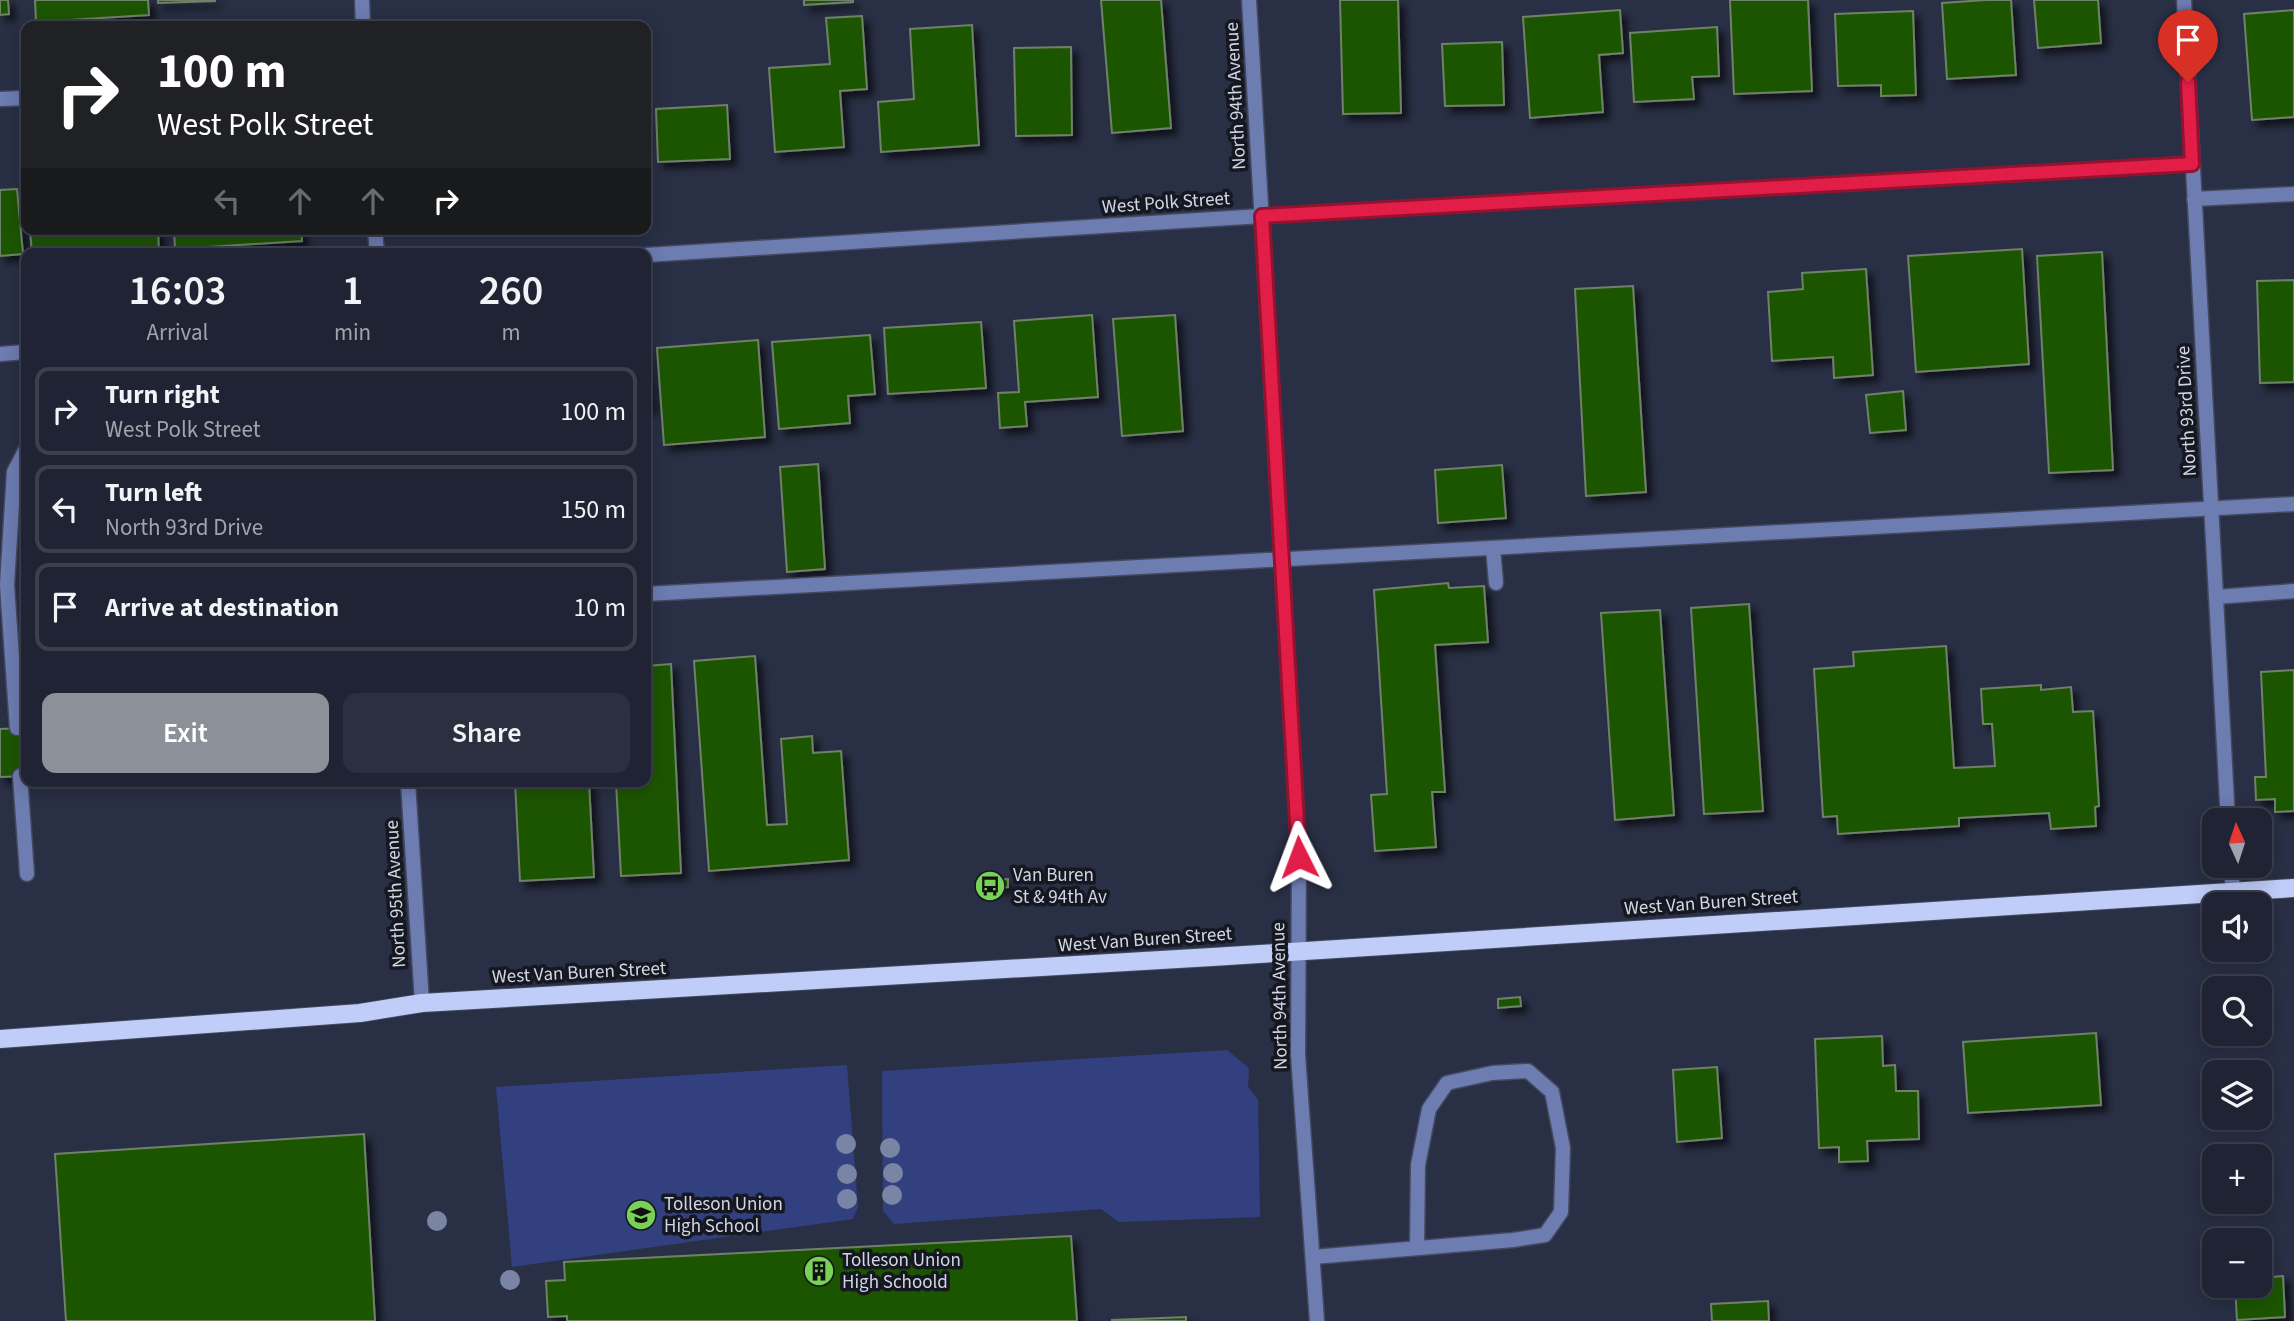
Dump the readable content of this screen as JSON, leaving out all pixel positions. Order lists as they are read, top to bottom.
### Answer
{
  "streets": {
    "main road": ["West Van Buren Street"],
    "street": [
      "North 94th Avenue",
      "West Polk Street",
      "North 93rd Drive",
      "North 95th Avenue"
    ]
  },
  "crossings": [
    ["North 94th Avenue", "West Polk Street"],
    ["North 94th Avenue", "West Van Buren Street"],
    ["West Polk Street", "North 93rd Drive"],
    ["North 95th Avenue", "West Van Buren Street"]
  ],
  "places": {
    "bus stop": ["Van Buren St & 94th Av"],
    "school or university": ["Tolleson Union High School"],
    "building": ["Tolleson Union High Schoold"]
  },
  "north": "top",
  "page": {
    "turn": ["100 m", "West Polk Street"],
    "eta": [
      "16:03",
      "Arrival",
      "1",
      "min",
      "260",
      "m"
    ],
    "list": [
      {
        "name": "Turn right",
        "note": "West Polk Street",
        "value": "100 m"
      },
      {
        "name": "Turn left",
        "note": "North 93rd Drive",
        "value": "150 m"
      },
      {
        "name": "Arrive at destination",
        "value": "10 m"
      }
    ],
    "buttons": ["Exit", "Share"],
    "map_buttons": ["+", "−"]
  }
}
